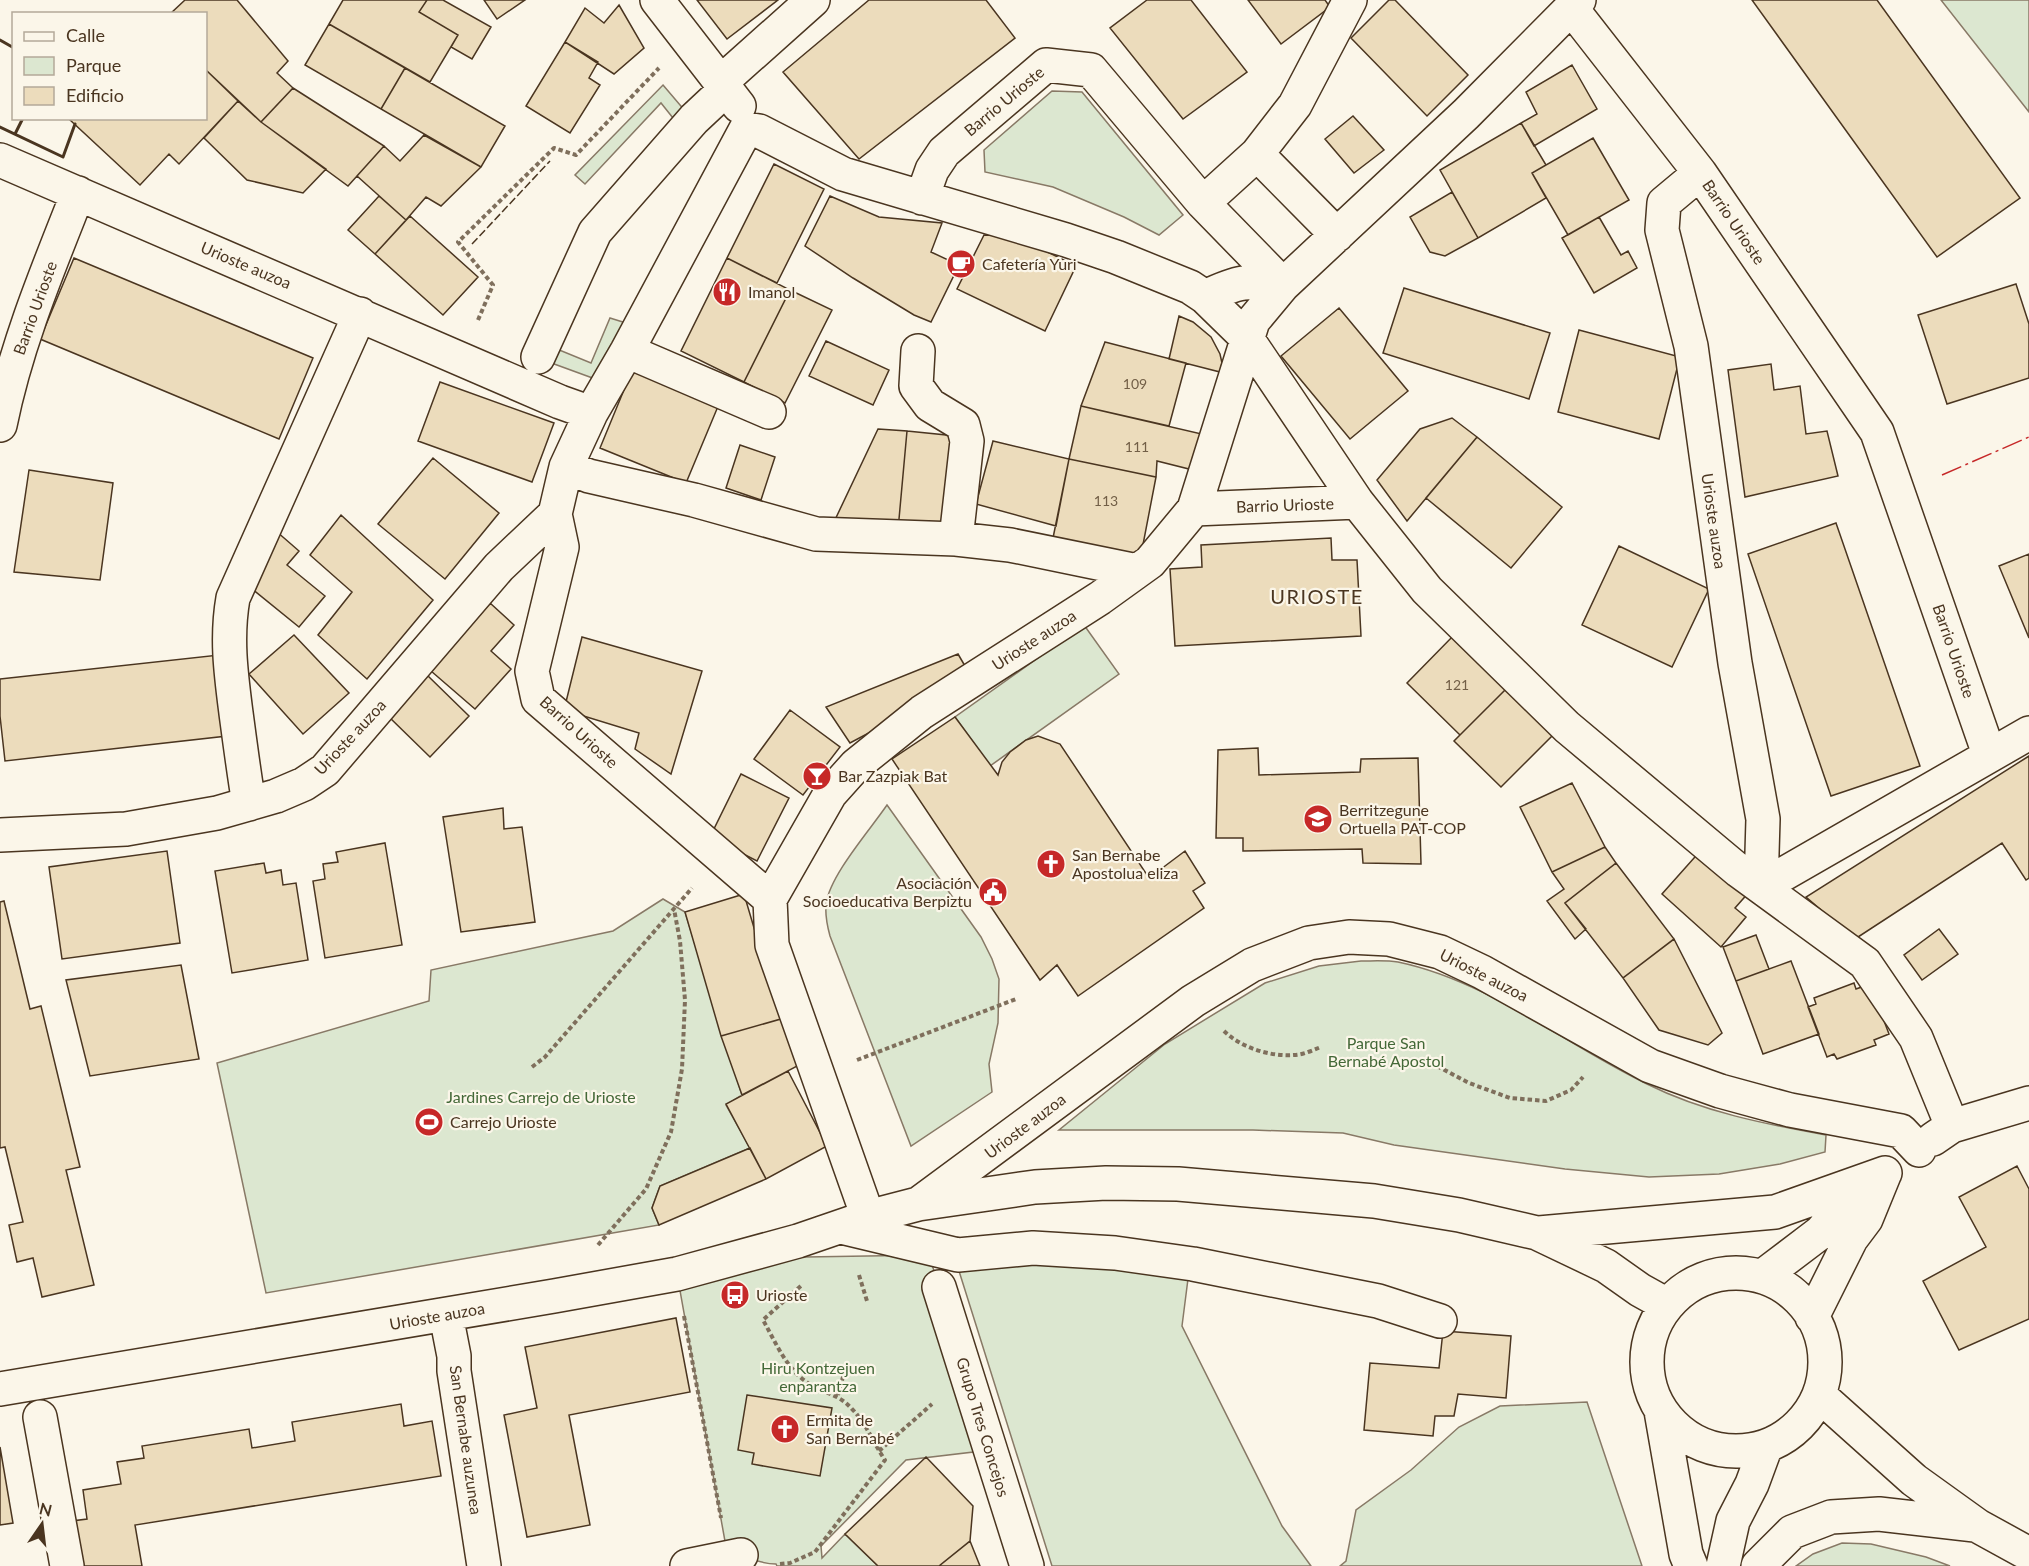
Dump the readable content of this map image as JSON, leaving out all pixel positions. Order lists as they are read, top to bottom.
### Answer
{
  "streets": {
    "street": [
      "Barrio Urioste",
      "Urioste auzoa",
      "Grupo Tres Concejos",
      "San Bernabe auzunea"
    ]
  },
  "crossings": [
    ["Barrio Urioste", "Urioste auzoa"],
    ["Urioste auzoa", "San Bernabe auzunea"]
  ],
  "districts": ["URIOSTE"],
  "parks": ["Parque San Bernabé Apostol", "Jardines Carrejo de Urioste", "Hiru Kontzejuen enparantza"],
  "places": {
    "cafe": ["Cafetería Yuri"],
    "restaurant": ["Imanol"],
    "bar": ["Bar Zazpiak Bat"],
    "school or university": ["Berritzegune Ortuella PAT-COP"],
    "church": ["San Bernabe Apostolua eliza", "Ermita de San Bernabé"],
    "public building": ["Asociación Socioeducativa Berpiztu"],
    "sports": ["Carrejo Urioste"],
    "bus stop": ["Urioste"]
  },
  "house_numbers": [
    "109",
    "111",
    "113",
    "121"
  ],
  "legend": ["Calle", "Parque", "Edificio"],
  "north": "top"
}
